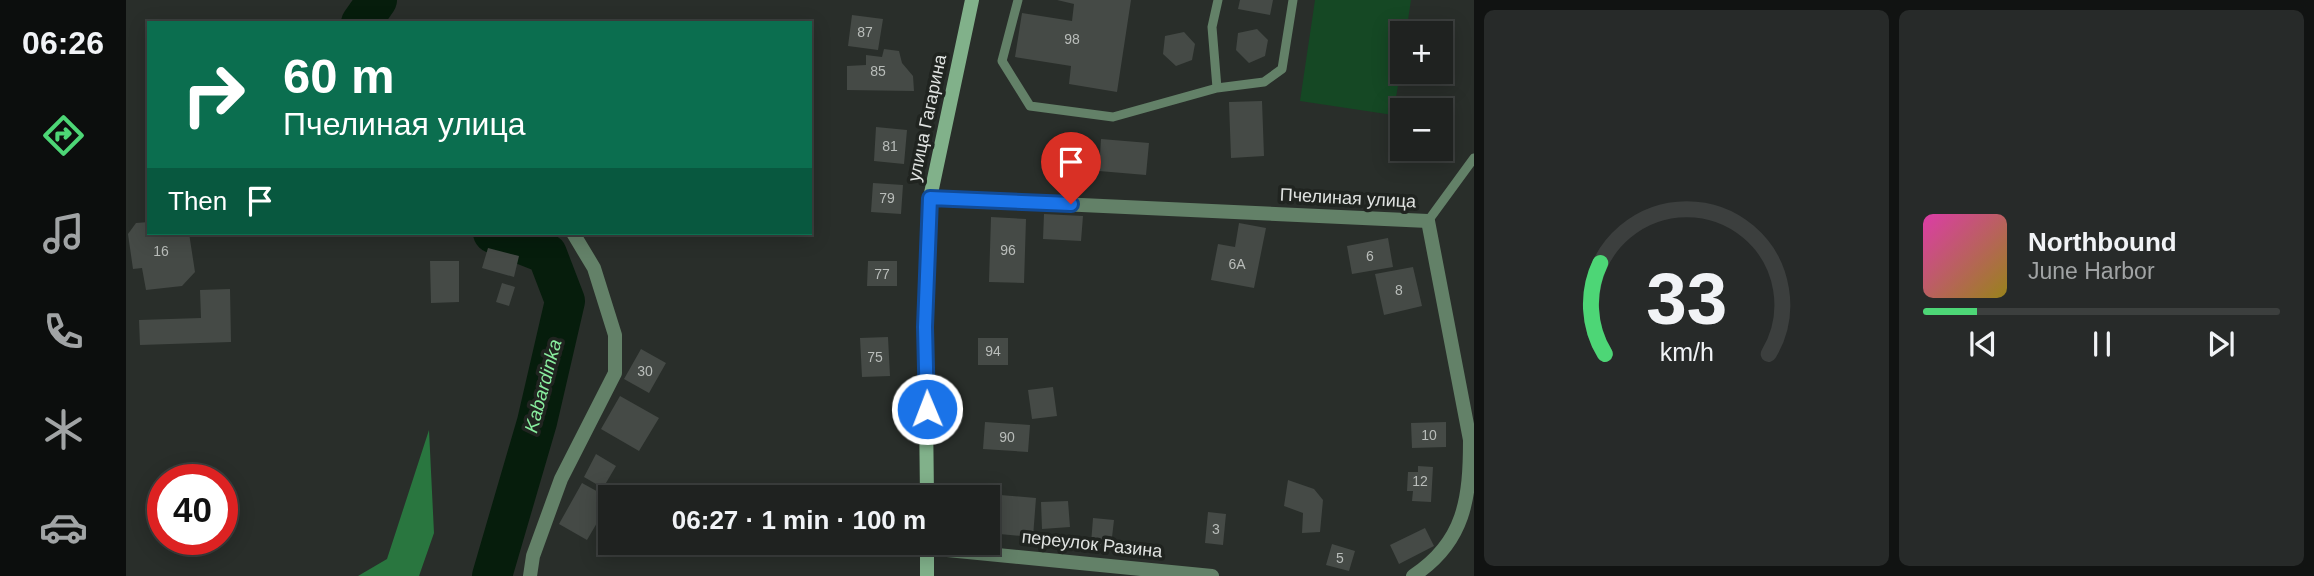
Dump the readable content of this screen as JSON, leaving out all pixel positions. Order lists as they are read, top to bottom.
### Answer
{
  "streets": {
    "street": ["улица Гагарина", "Пчелиная улица", "переулок Разина"]
  },
  "crossings": [
    ["улица Гагарина", "Пчелиная улица"]
  ],
  "water": ["Kabardinka"],
  "house_numbers": [
    "87",
    "98",
    "85",
    "81",
    "79",
    "96",
    "16",
    "6",
    "6А",
    "77",
    "8",
    "94",
    "75",
    "30",
    "10",
    "90",
    "12",
    "3",
    "5"
  ],
  "page": {
    "tabs": "06:26",
    "map_buttons": ["+", "−"],
    "turn": ["60 m", "Пчелиная улица"],
    "then": "Then",
    "song": ["Northbound", "June Harbor"],
    "limit": "40",
    "trip": "06:27 · 1 min · 100 m",
    "gauge": ["33", "km/h"]
  }
}
